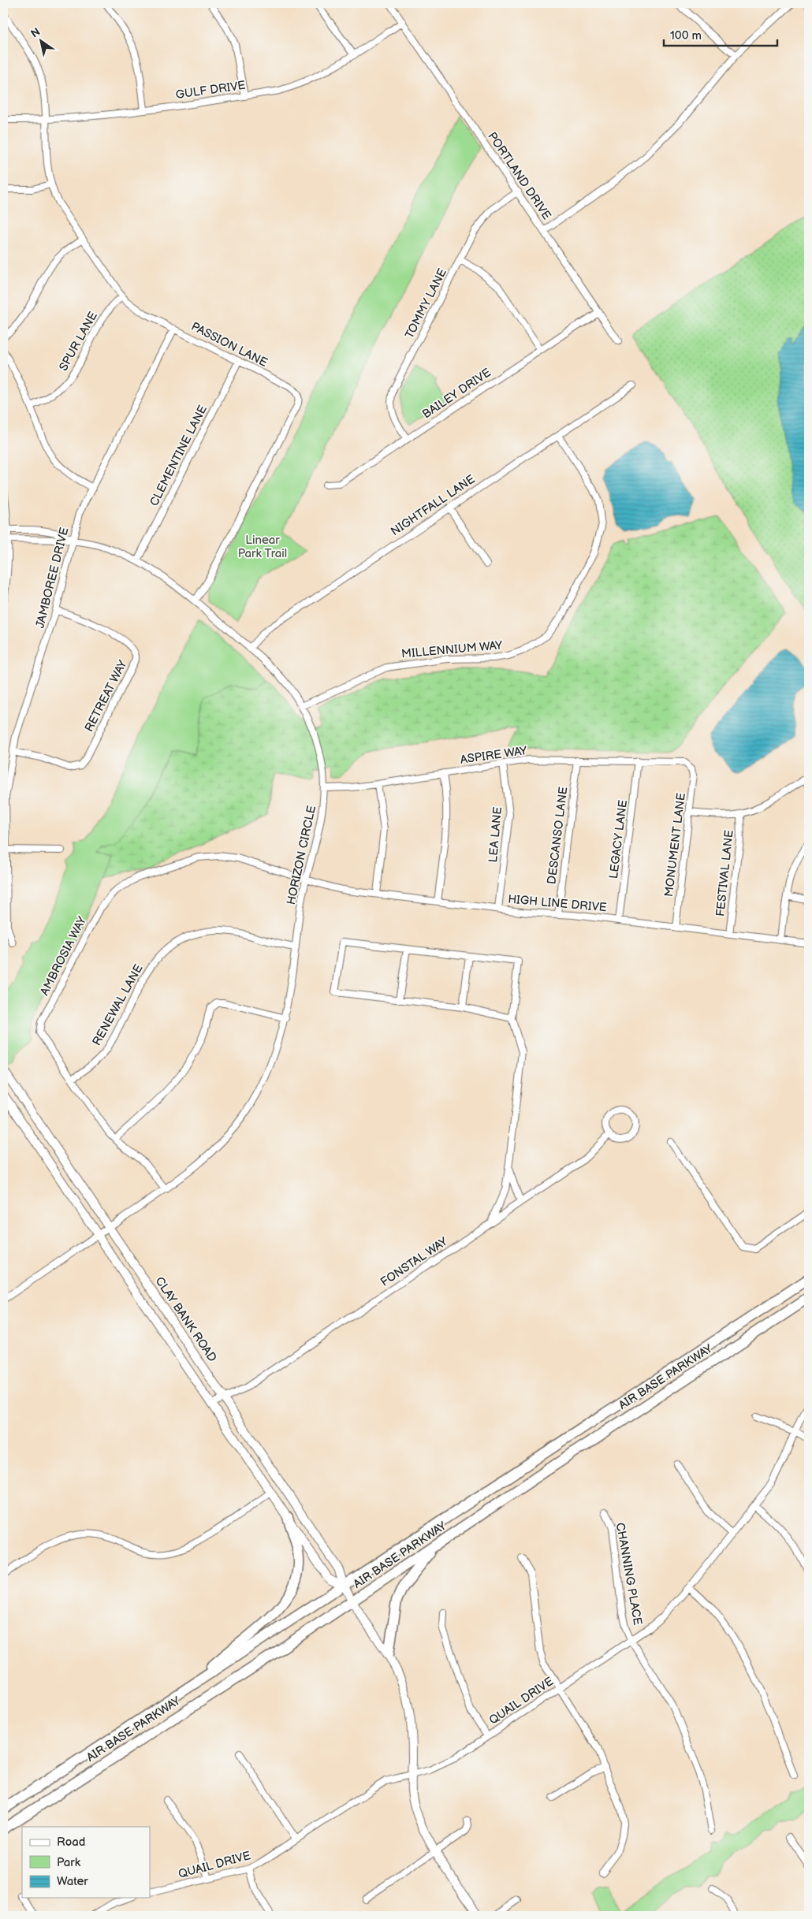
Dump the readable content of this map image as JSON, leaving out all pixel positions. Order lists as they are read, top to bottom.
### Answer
{
  "streets": {
    "main road": ["AIR BASE PARKWAY"],
    "street": [
      "GULF DRIVE",
      "PORTLAND DRIVE",
      "TOMMY LANE",
      "SPUR LANE",
      "PASSION LANE",
      "BAILEY DRIVE",
      "CLEMENTINE LANE",
      "NIGHTFALL LANE",
      "JAMBOREE DRIVE",
      "MILLENNIUM WAY",
      "RETREAT WAY",
      "ASPIRE WAY",
      "LEA LANE",
      "DESCANSO LANE",
      "LEGACY LANE",
      "MONUMENT LANE",
      "HORIZON CIRCLE",
      "FESTIVAL LANE",
      "HIGH LINE DRIVE",
      "AMBROSIA WAY",
      "RENEWAL LANE",
      "FONSTAL WAY",
      "CLAY BANK ROAD",
      "CHANNING PLACE",
      "QUAIL DRIVE"
    ]
  },
  "crossings": [
    ["GULF DRIVE", "PORTLAND DRIVE"],
    ["GULF DRIVE", "PASSION LANE"],
    ["PORTLAND DRIVE", "TOMMY LANE"],
    ["PORTLAND DRIVE", "BAILEY DRIVE"],
    ["TOMMY LANE", "BAILEY DRIVE"],
    ["SPUR LANE", "PASSION LANE"],
    ["PASSION LANE", "CLEMENTINE LANE"],
    ["PASSION LANE", "JAMBOREE DRIVE"],
    ["PASSION LANE", "HORIZON CIRCLE"],
    ["CLEMENTINE LANE", "HORIZON CIRCLE"],
    ["NIGHTFALL LANE", "MILLENNIUM WAY"],
    ["NIGHTFALL LANE", "HORIZON CIRCLE"],
    ["JAMBOREE DRIVE", "RETREAT WAY"],
    ["JAMBOREE DRIVE", "HORIZON CIRCLE"],
    ["MILLENNIUM WAY", "HORIZON CIRCLE"],
    ["ASPIRE WAY", "LEA LANE"],
    ["ASPIRE WAY", "DESCANSO LANE"],
    ["ASPIRE WAY", "LEGACY LANE"],
    ["ASPIRE WAY", "MONUMENT LANE"],
    ["ASPIRE WAY", "HORIZON CIRCLE"],
    ["LEA LANE", "HIGH LINE DRIVE"],
    ["DESCANSO LANE", "HIGH LINE DRIVE"],
    ["LEGACY LANE", "HIGH LINE DRIVE"],
    ["MONUMENT LANE", "HIGH LINE DRIVE"],
    ["HORIZON CIRCLE", "HIGH LINE DRIVE"],
    ["HORIZON CIRCLE", "AMBROSIA WAY"],
    ["HORIZON CIRCLE", "RENEWAL LANE"],
    ["HORIZON CIRCLE", "CLAY BANK ROAD"],
    ["FESTIVAL LANE", "HIGH LINE DRIVE"],
    ["HIGH LINE DRIVE", "AMBROSIA WAY"],
    ["AMBROSIA WAY", "RENEWAL LANE"],
    ["FONSTAL WAY", "CLAY BANK ROAD"],
    ["CLAY BANK ROAD", "AIR BASE PARKWAY"],
    ["CLAY BANK ROAD", "QUAIL DRIVE"],
    ["CHANNING PLACE", "QUAIL DRIVE"]
  ],
  "parks": ["Linear Park Trail"],
  "legend": ["Road", "Park", "Water"],
  "scale_bar": "100 m",
  "north": "top left"
}
